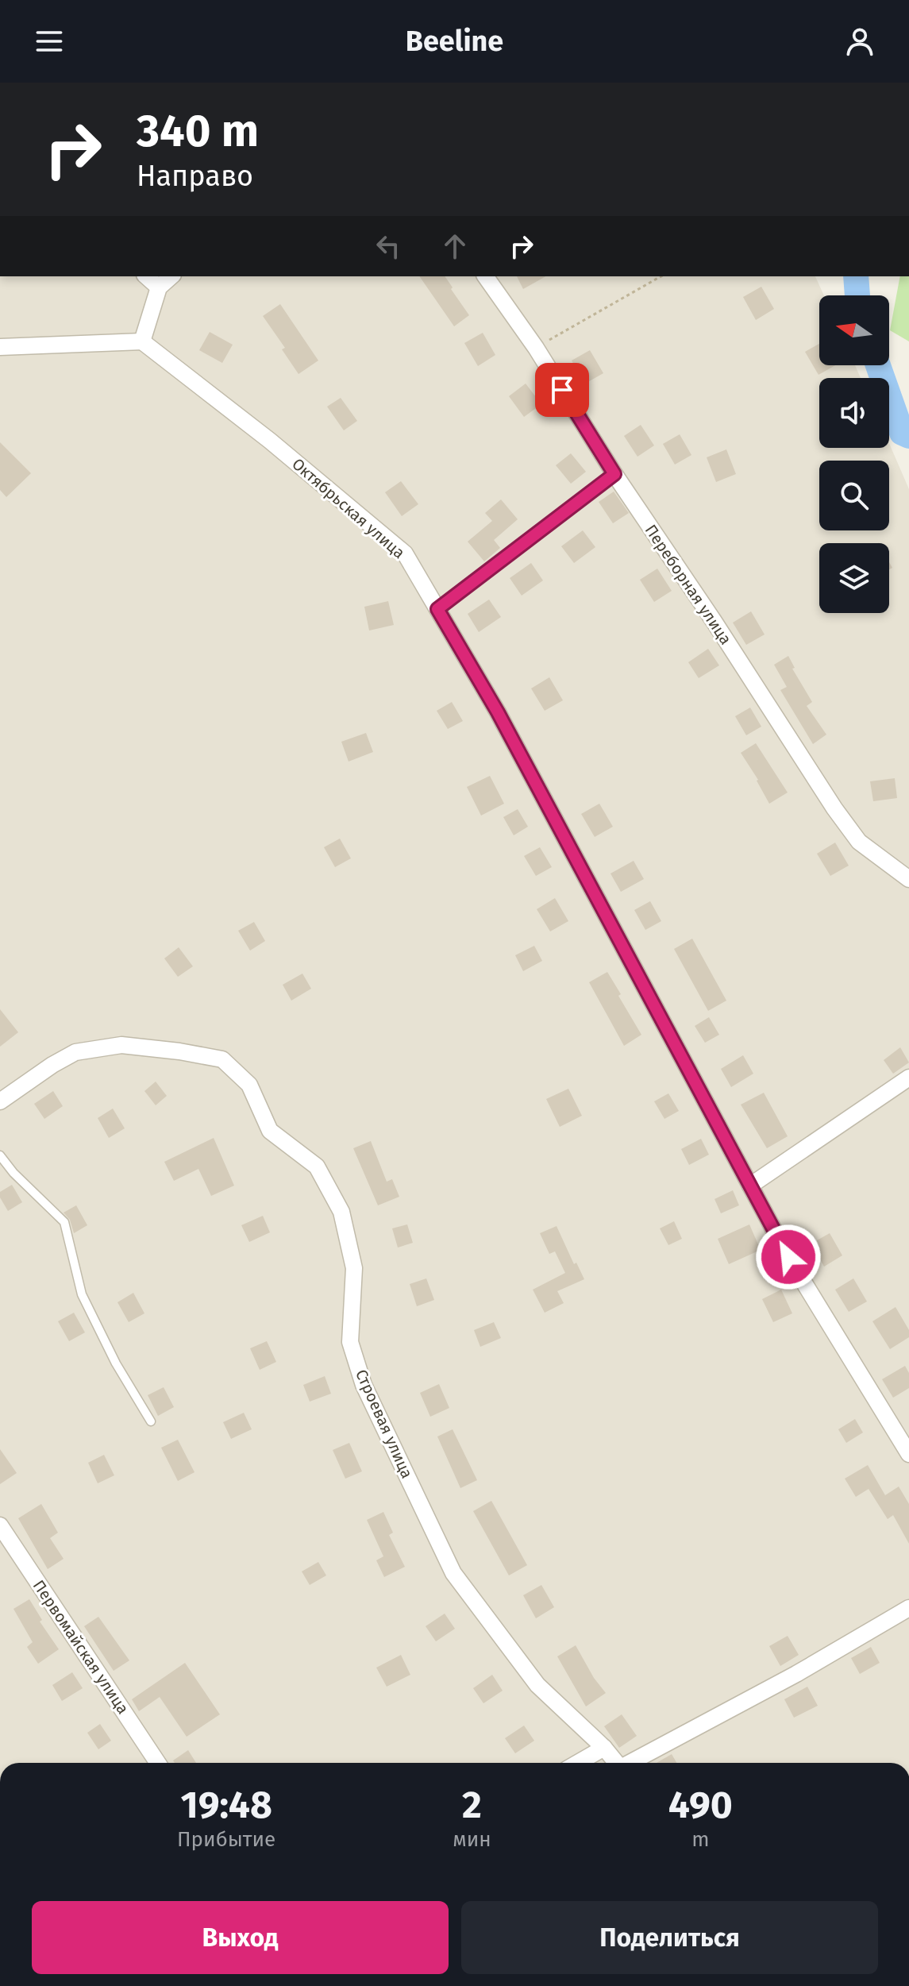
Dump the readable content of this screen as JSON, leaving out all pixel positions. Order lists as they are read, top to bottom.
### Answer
{
  "streets": {
    "street": [
      "Октябрьская улица",
      "Переборная улица",
      "Строевая улица",
      "Первомайская улица"
    ]
  },
  "north": "left",
  "page": {
    "header": "Beeline",
    "turn": ["340 m", "Направо"],
    "eta": [
      "19:48",
      "Прибытие",
      "2",
      "мин",
      "490",
      "m"
    ],
    "buttons": ["Выход", "Поделиться"]
  }
}
